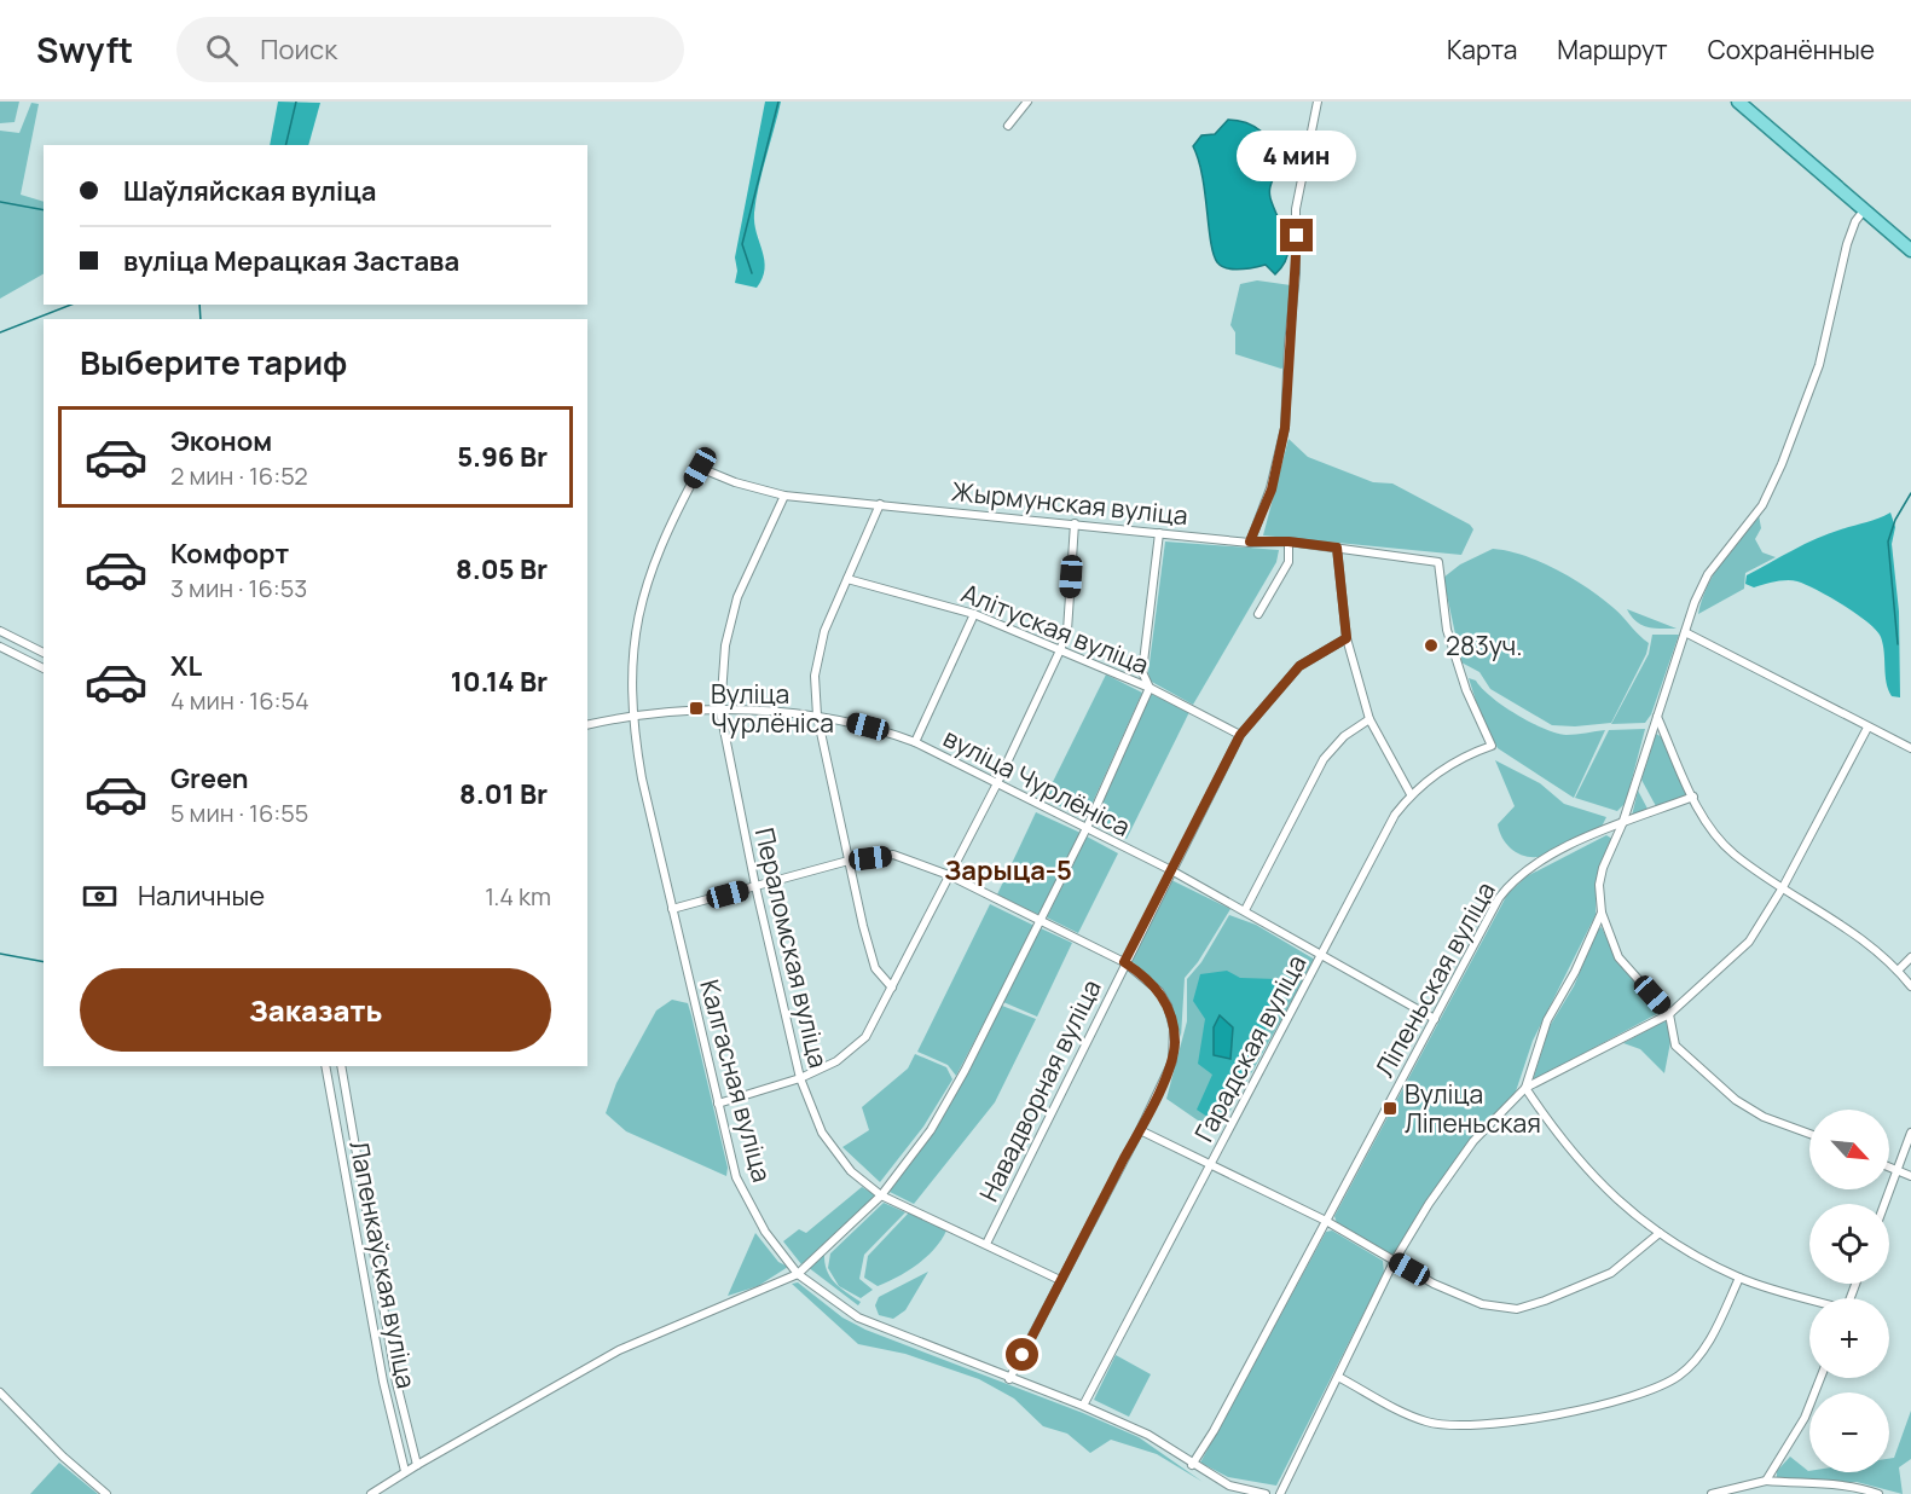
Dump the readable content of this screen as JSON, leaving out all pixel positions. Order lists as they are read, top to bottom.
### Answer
{
  "streets": {
    "street": [
      "Жырмунская вуліца",
      "Алітуская вуліца",
      "вуліца Чурлёніса",
      "Пераломская вуліца",
      "Ліпеньская вуліца",
      "Гарадская вуліца",
      "Калгасная вуліца",
      "Навадворная вуліца",
      "Лапенкаўская вуліца"
    ]
  },
  "crossings": [
    ["Жырмунская вуліца", "Пераломская вуліца"],
    ["Жырмунская вуліца", "Гарадская вуліца"],
    ["Жырмунская вуліца", "Калгасная вуліца"],
    ["Алітуская вуліца", "Навадворная вуліца"],
    ["вуліца Чурлёніса", "Пераломская вуліца"],
    ["вуліца Чурлёніса", "Ліпеньская вуліца"],
    ["вуліца Чурлёніса", "Гарадская вуліца"],
    ["вуліца Чурлёніса", "Калгасная вуліца"],
    ["вуліца Чурлёніса", "Навадворная вуліца"],
    ["Пераломская вуліца", "Навадворная вуліца"],
    ["Ліпеньская вуліца", "Калгасная вуліца"],
    ["Гарадская вуліца", "Калгасная вуліца"]
  ],
  "districts": ["Зарыца-5"],
  "places": {
    "other": ["283уч."],
    "transit": ["Вуліца Чурлёніса", "Вуліца Ліпеньская"]
  },
  "north": "bottom right",
  "page": {
    "header": "Swyft",
    "search": "Поиск",
    "nav": ["Карта", "Маршрут", "Сохранённые"],
    "bubble": "4 мин",
    "banner": ["Шаўляйская вуліца", "вуліца Мерацкая Застава"],
    "heading": "Выберите тариф",
    "list": [
      {
        "name": "Эконом",
        "note": "2 мин · 16:52",
        "value": "5.96 Br"
      },
      {
        "name": "Комфорт",
        "note": "3 мин · 16:53",
        "value": "8.05 Br"
      },
      {
        "name": "XL",
        "note": "4 мин · 16:54",
        "value": "10.14 Br"
      },
      {
        "name": "Green",
        "note": "5 мин · 16:55",
        "value": "8.01 Br"
      }
    ],
    "pay": ["Наличные", "1.4 km"],
    "buttons": "Заказать",
    "map_buttons": ["+", "−"]
  }
}
